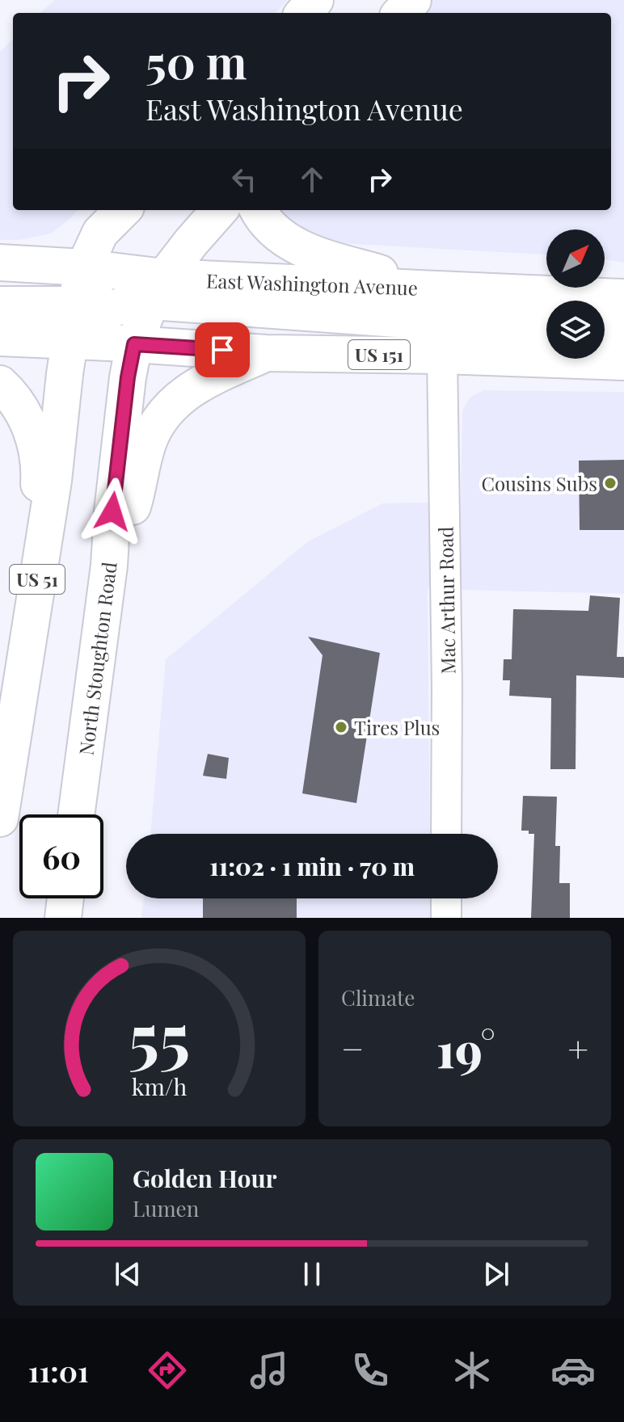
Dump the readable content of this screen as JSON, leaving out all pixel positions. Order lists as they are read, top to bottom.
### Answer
{
  "streets": {
    "main road": [
      "East Washington Avenue",
      "US 151",
      "US 51",
      "North Stoughton Road"
    ],
    "street": ["Mac Arthur Road"]
  },
  "crossings": [
    ["East Washington Avenue", "US 51"],
    ["East Washington Avenue", "North Stoughton Road"],
    ["US 151", "US 51"],
    ["US 151", "Mac Arthur Road"],
    ["US 151", "North Stoughton Road"]
  ],
  "places": ["Cousins Subs", "Tires Plus"],
  "north": "top right",
  "page": {
    "turn": ["50 m", "East Washington Avenue"],
    "limit": "60",
    "trip": "11:02 · 1 min · 70 m",
    "tile": "Climate",
    "heat": ["−", "19°", "+"],
    "song": ["Golden Hour", "Lumen"],
    "tabs": "11:01",
    "gauge": ["55", "km/h"]
  }
}
